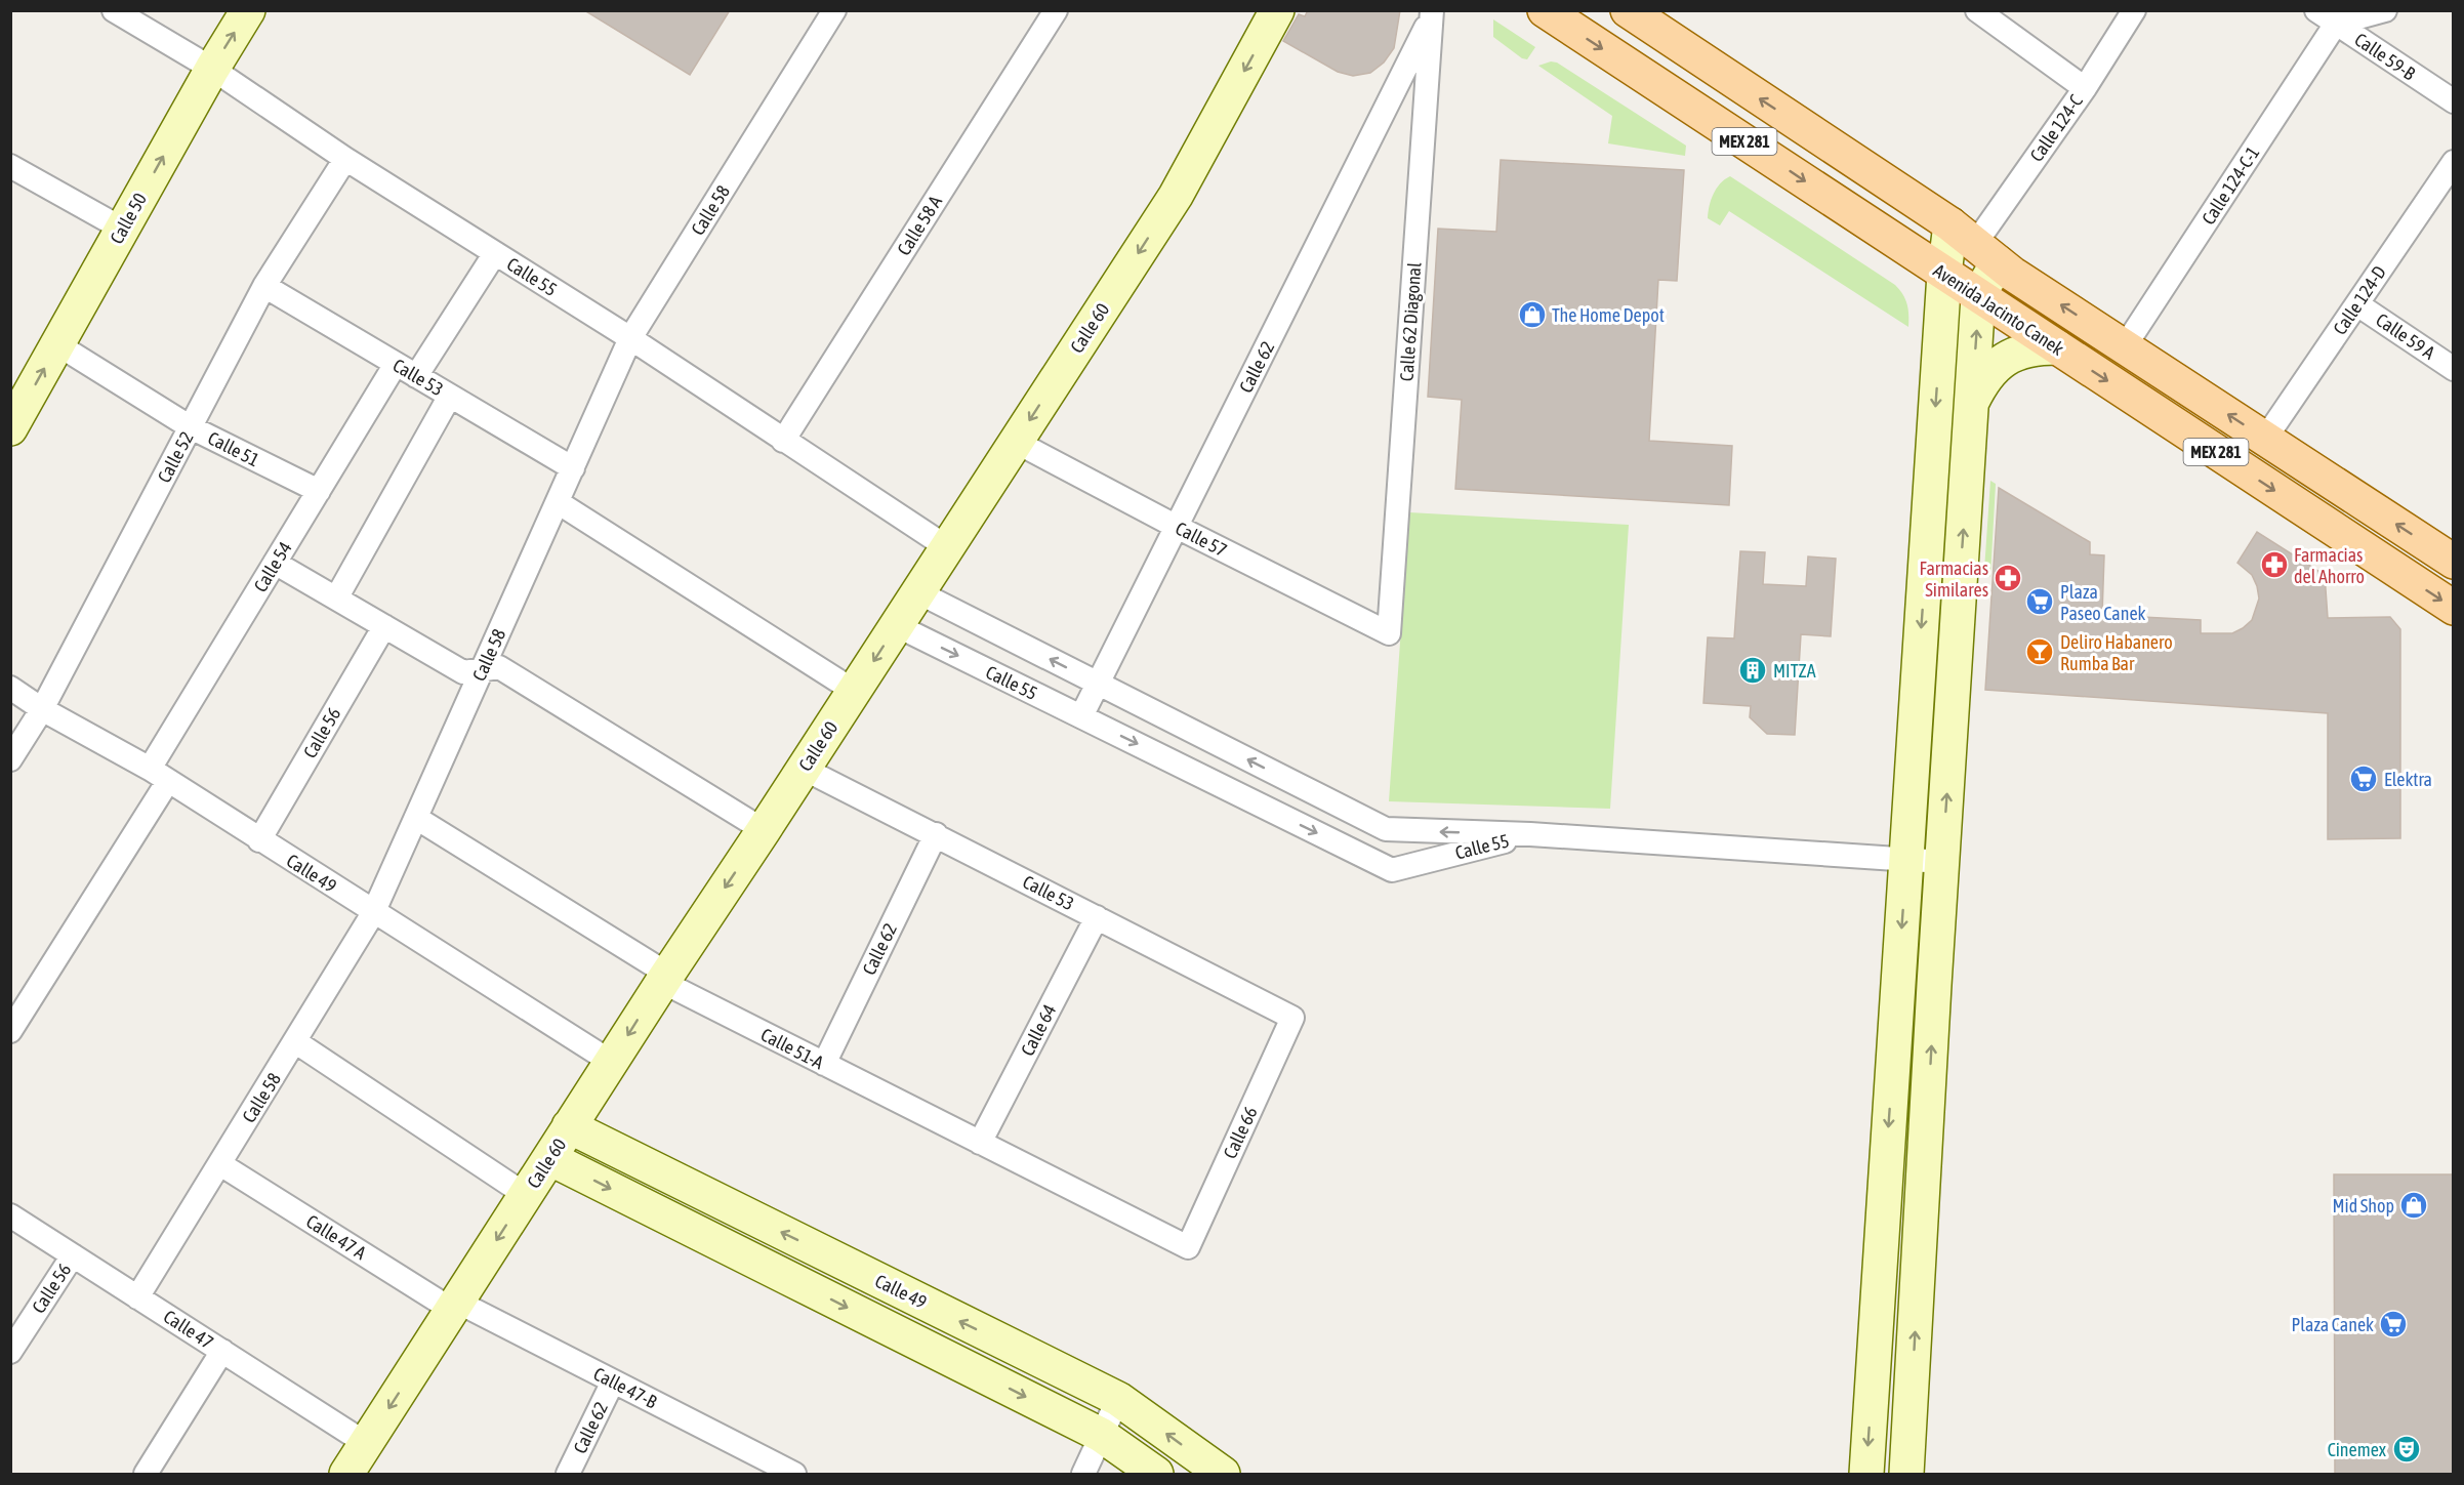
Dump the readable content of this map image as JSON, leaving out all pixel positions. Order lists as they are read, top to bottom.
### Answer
{
  "streets": {
    "main road": ["MEX 281", "Avenida Jacinto Canek"],
    "street": [
      "Calle 59-B",
      "Calle 124-C",
      "Calle 124-C-1",
      "Calle 58",
      "Calle 50",
      "Calle 58 A",
      "Calle 55",
      "Calle 124-D",
      "Calle 62 Diagonal",
      "Calle 60",
      "Calle 59 A",
      "Calle 62",
      "Calle 53",
      "Calle 51",
      "Calle 52",
      "Calle 57",
      "Calle 54",
      "Calle 56",
      "Calle 49",
      "Calle 64",
      "Calle 51-A",
      "Calle 66",
      "Calle 47 A",
      "Calle 47",
      "Calle 47-B"
    ]
  },
  "crossings": [
    ["Calle 59-B", "Calle 124-C-1"],
    ["Calle 124-C", "Avenida Jacinto Canek"],
    ["Calle 124-C-1", "Avenida Jacinto Canek"],
    ["Calle 58", "Calle 55"],
    ["Calle 58", "Calle 53"],
    ["Calle 58", "Calle 49"],
    ["Calle 58", "Calle 51-A"],
    ["Calle 58", "Calle 47 A"],
    ["Calle 58", "Calle 47"],
    ["Calle 50", "Calle 55"],
    ["Calle 50", "Calle 51"],
    ["Calle 58 A", "Calle 55"],
    ["Calle 55", "Calle 60"],
    ["Calle 55", "Calle 62"],
    ["Calle 55", "Calle 52"],
    ["Calle 124-D", "Avenida Jacinto Canek"],
    ["Calle 124-D", "Calle 59 A"],
    ["Calle 62 Diagonal", "Calle 62"],
    ["Calle 62 Diagonal", "Calle 57"],
    ["Calle 60", "Calle 53"],
    ["Calle 60", "Calle 57"],
    ["Calle 60", "Calle 49"],
    ["Calle 60", "Calle 51-A"],
    ["Calle 60", "Calle 47 A"],
    ["Calle 60", "Calle 47"],
    ["Calle 60", "Calle 47-B"],
    ["Calle 62", "Calle 53"],
    ["Calle 62", "Calle 57"],
    ["Calle 62", "Calle 51-A"],
    ["Calle 62", "Calle 47-B"],
    ["Calle 53", "Calle 52"],
    ["Calle 53", "Calle 54"],
    ["Calle 53", "Calle 64"],
    ["Calle 53", "Calle 66"],
    ["Calle 51", "Calle 52"],
    ["Calle 51", "Calle 54"],
    ["Calle 52", "Calle 49"],
    ["Calle 54", "Calle 49"],
    ["Calle 56", "Calle 49"],
    ["Calle 56", "Calle 47"],
    ["Calle 64", "Calle 51-A"],
    ["Calle 51-A", "Calle 66"],
    ["Calle 47 A", "Calle 47-B"]
  ],
  "one_way": ["Calle 50", "Calle 60"],
  "places": {
    "shop": ["The Home Depot", "Mid Shop"],
    "pharmacy": ["Farmacias del Ahorro", "Farmacias Similares"],
    "supermarket": ["Plaza Paseo Canek", "Elektra", "Plaza Canek"],
    "bar": ["Deliro Habanero Rumba Bar"],
    "building": ["MITZA"],
    "theatre": ["Cinemex"]
  }
}
